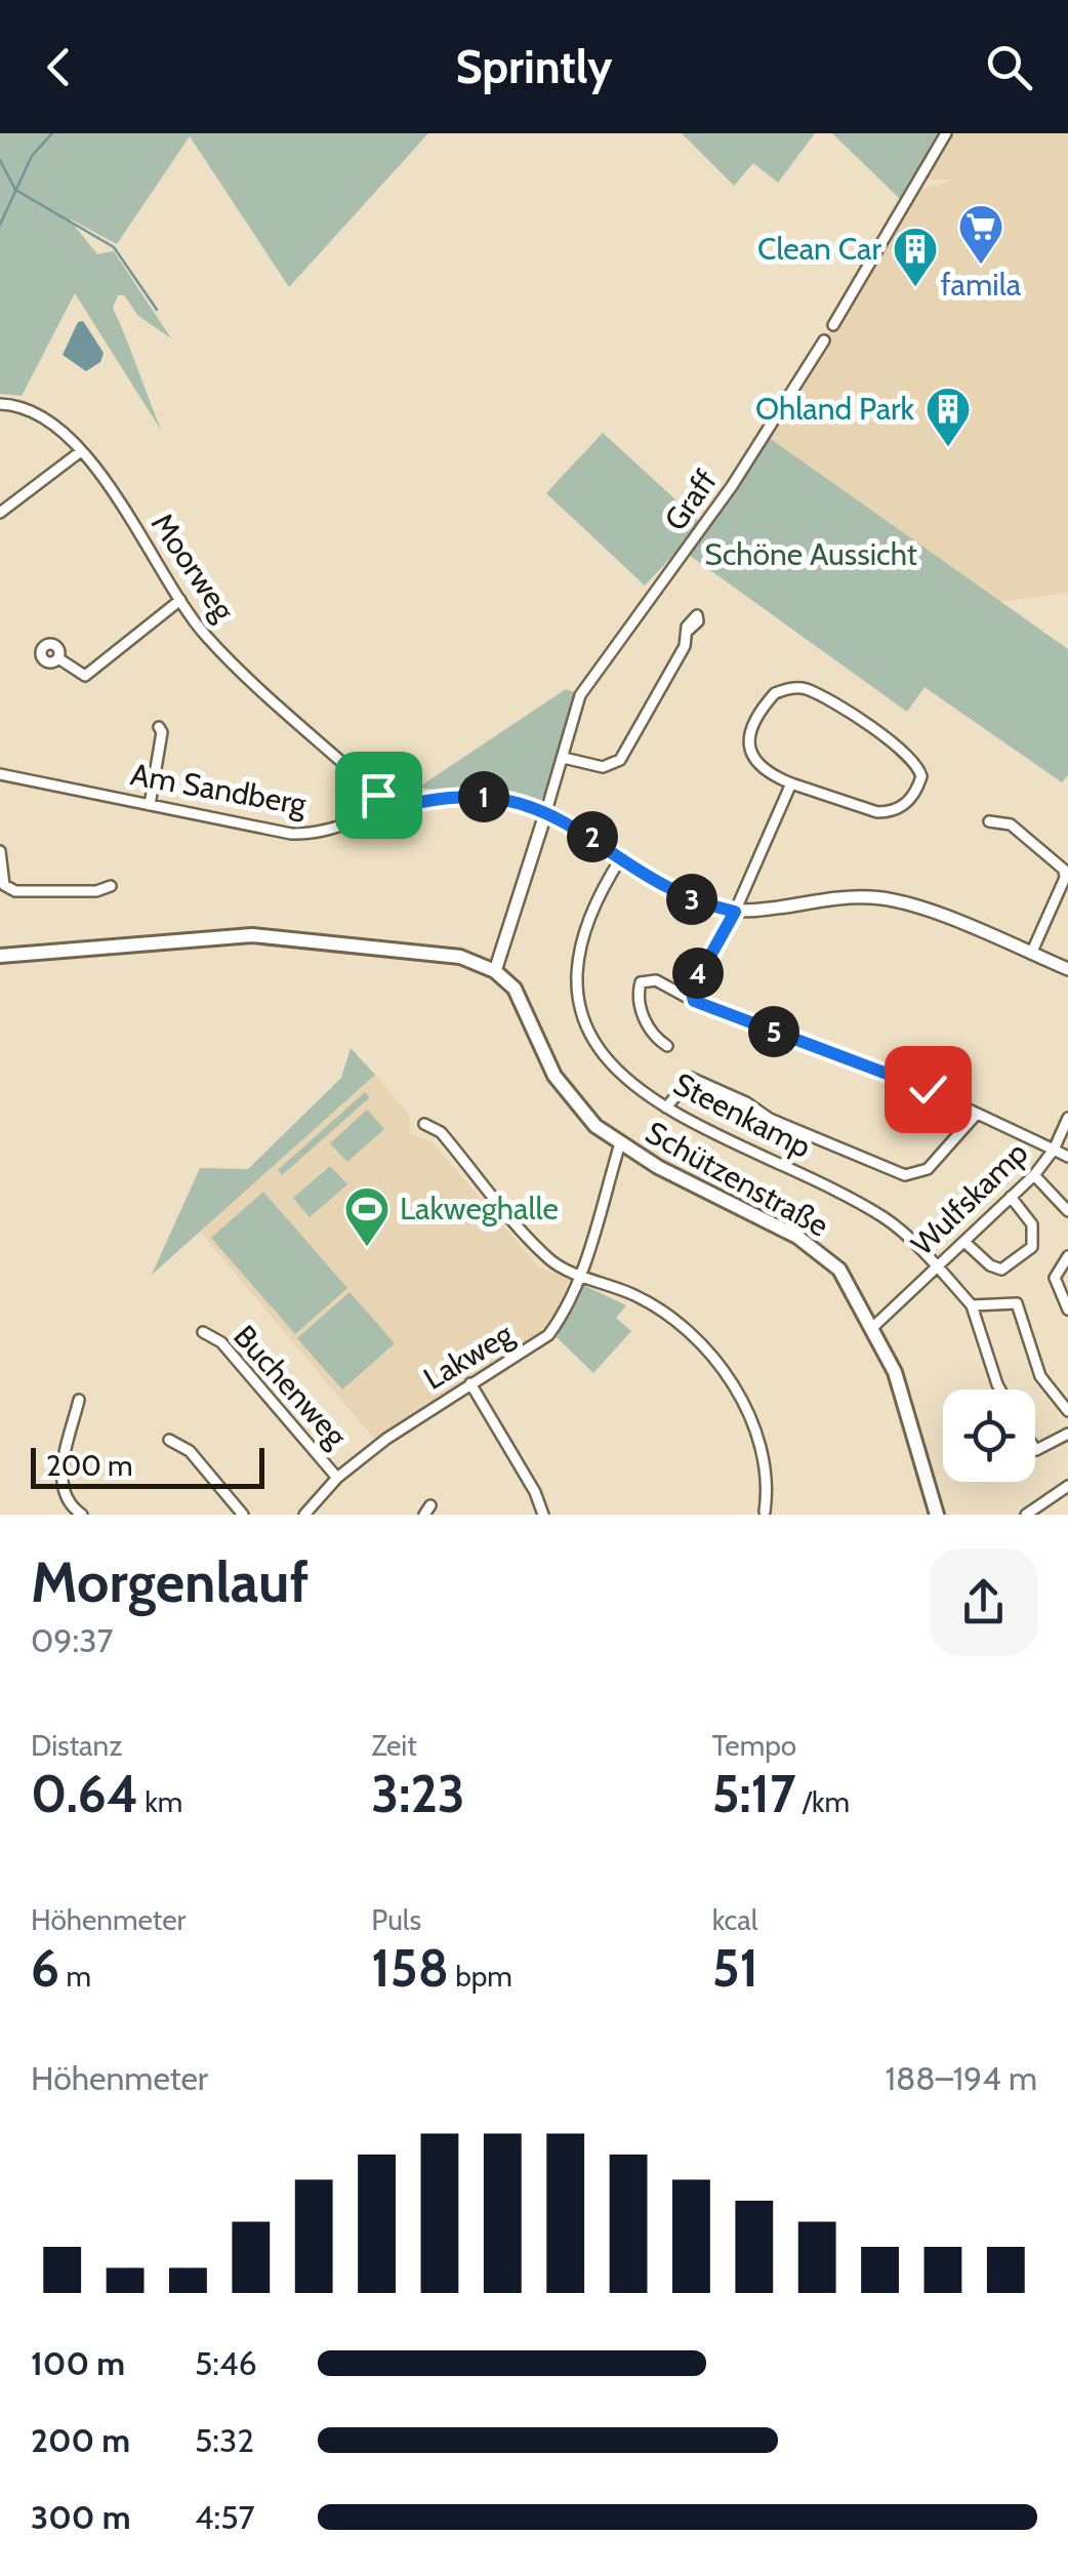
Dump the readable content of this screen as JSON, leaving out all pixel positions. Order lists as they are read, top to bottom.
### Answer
{
  "streets": {
    "main road": ["Schützenstraße"],
    "street": [
      "Graff",
      "Moorweg",
      "Am Sandberg",
      "Steenkamp",
      "Wulfskamp",
      "Lakweg",
      "Buchenweg"
    ]
  },
  "crossings": [
    ["Graff", "Am Sandberg"],
    ["Moorweg", "Am Sandberg"],
    ["Steenkamp", "Wulfskamp"],
    ["Schützenstraße", "Wulfskamp"],
    ["Schützenstraße", "Lakweg"],
    ["Lakweg", "Buchenweg"]
  ],
  "parks": ["Schöne Aussicht"],
  "places": {
    "supermarket": ["famila"],
    "building": ["Clean Car", "Ohland Park"],
    "sports": ["Lakweghalle"]
  },
  "scale_bar": "200 m",
  "page": {
    "header": "Sprintly",
    "pins": [
      "1",
      "2",
      "3",
      "4",
      "5"
    ],
    "scale": "200 m",
    "heading": ["Morgenlauf", "09:37"],
    "stats": [
      ["Distanz", "0.64 km"],
      ["Zeit", "3:23"],
      ["Tempo", "5:17 /km"],
      ["Höhenmeter", "6 m"],
      ["Puls", "158 bpm"],
      ["kcal", "51"]
    ],
    "chart": ["Höhenmeter", "188–194 m"],
    "list": [
      {
        "name": "100 m",
        "note": "5:46"
      },
      {
        "name": "200 m",
        "note": "5:32"
      },
      {
        "name": "300 m",
        "note": "4:57"
      }
    ]
  }
}
